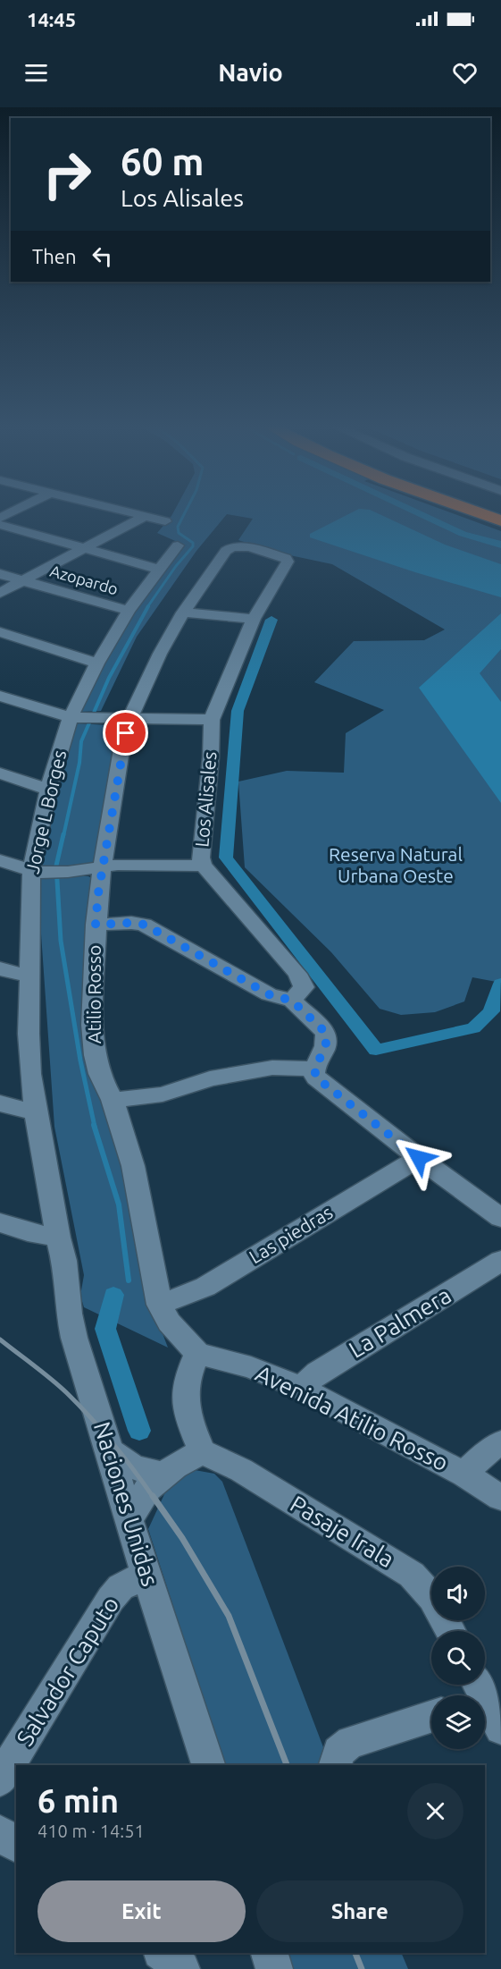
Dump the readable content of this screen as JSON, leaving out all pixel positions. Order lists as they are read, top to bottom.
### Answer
{
  "streets": {
    "street": [
      "Azopardo",
      "Los Alisales",
      "Jorge L Borges",
      "Atilio Rosso",
      "Las piedras",
      "La Palmera",
      "Avenida Atilio Rosso",
      "Naciones Unidas",
      "Pasaje Irala",
      "Salvador Caputo"
    ]
  },
  "crossings": [
    ["Azopardo", "Jorge L Borges"],
    ["Los Alisales", "Atilio Rosso"],
    ["Jorge L Borges", "Naciones Unidas"],
    ["Atilio Rosso", "Las piedras"],
    ["Atilio Rosso", "Avenida Atilio Rosso"],
    ["La Palmera", "Avenida Atilio Rosso"],
    ["Naciones Unidas", "Salvador Caputo"]
  ],
  "parks": ["Reserva Natural Urbana Oeste"],
  "page": {
    "status": "14:45",
    "header": "Navio",
    "turn": ["60 m", "Los Alisales"],
    "then": "Then",
    "heading": ["6 min", "410 m · 14:51"],
    "buttons": ["Exit", "Share"]
  }
}
